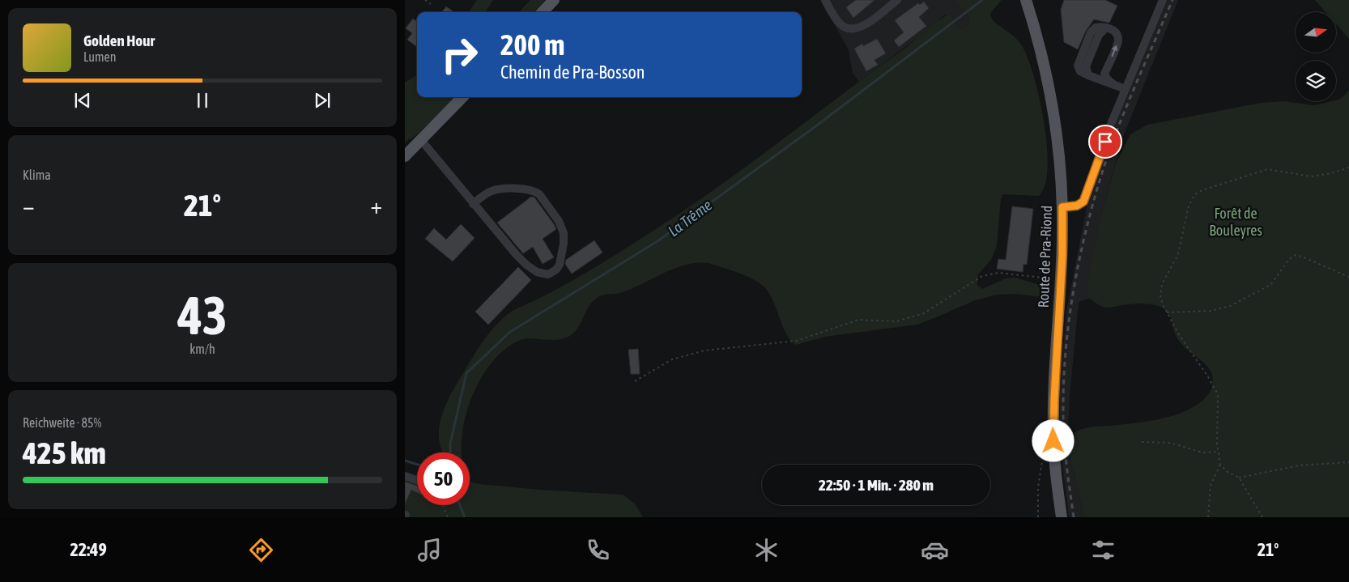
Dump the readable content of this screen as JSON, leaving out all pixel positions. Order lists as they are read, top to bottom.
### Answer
{
  "streets": {
    "main road": ["Route de Pra-Riond"]
  },
  "water": ["La Trême"],
  "parks": ["Forêt de Bouleyres"],
  "north": "right",
  "page": {
    "turn": ["200 m", "Chemin de Pra-Bosson"],
    "song": ["Golden Hour", "Lumen"],
    "tile": [
      "Klima",
      ["43", "km/h"],
      ["Reichweite · 85%", "425 km"]
    ],
    "heat": ["−", "21°", "+"],
    "limit": "50",
    "trip": "22:50 · 1 Min. · 280 m",
    "tabs": ["22:49", "21°"]
  }
}
